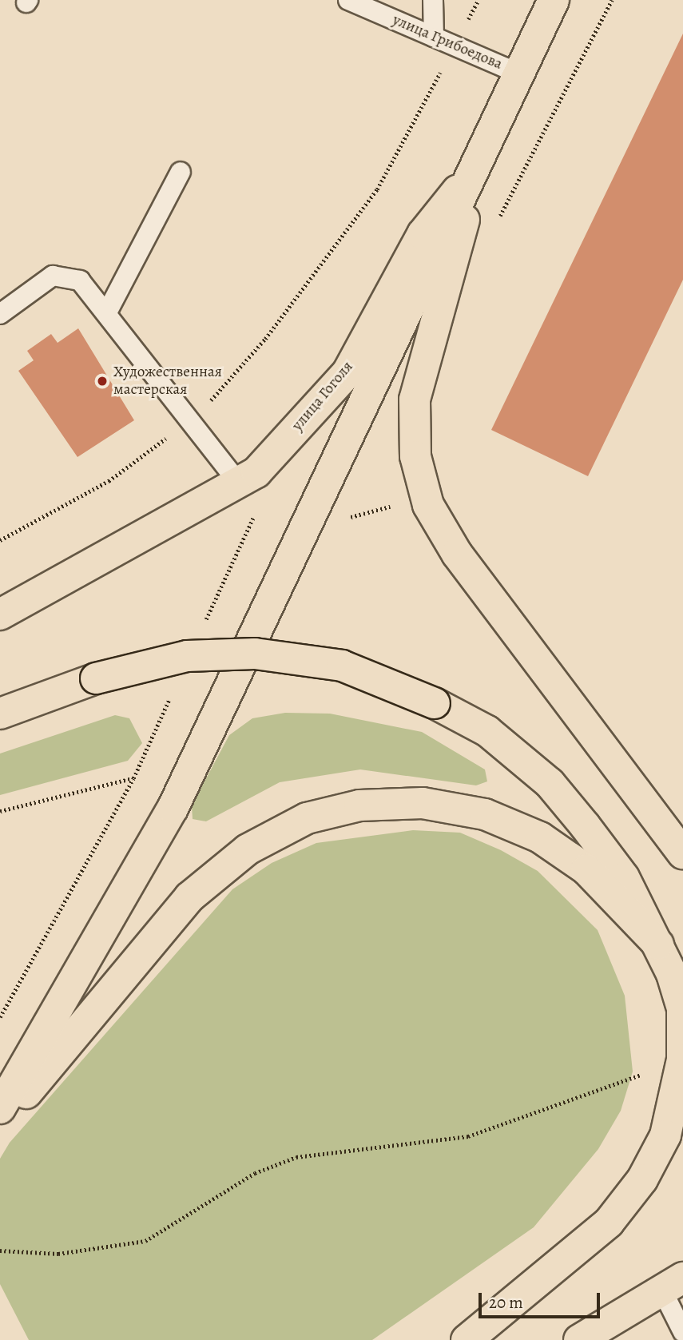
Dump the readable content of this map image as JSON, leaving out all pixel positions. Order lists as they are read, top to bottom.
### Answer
{
  "streets": {
    "main road": ["улица Гоголя"],
    "lane": ["улица Грибоедова"]
  },
  "crossings": [
    ["улица Грибоедова", "улица Гоголя"]
  ],
  "places": ["Художественная мастерская"],
  "scale_bar": "20 m"
}
